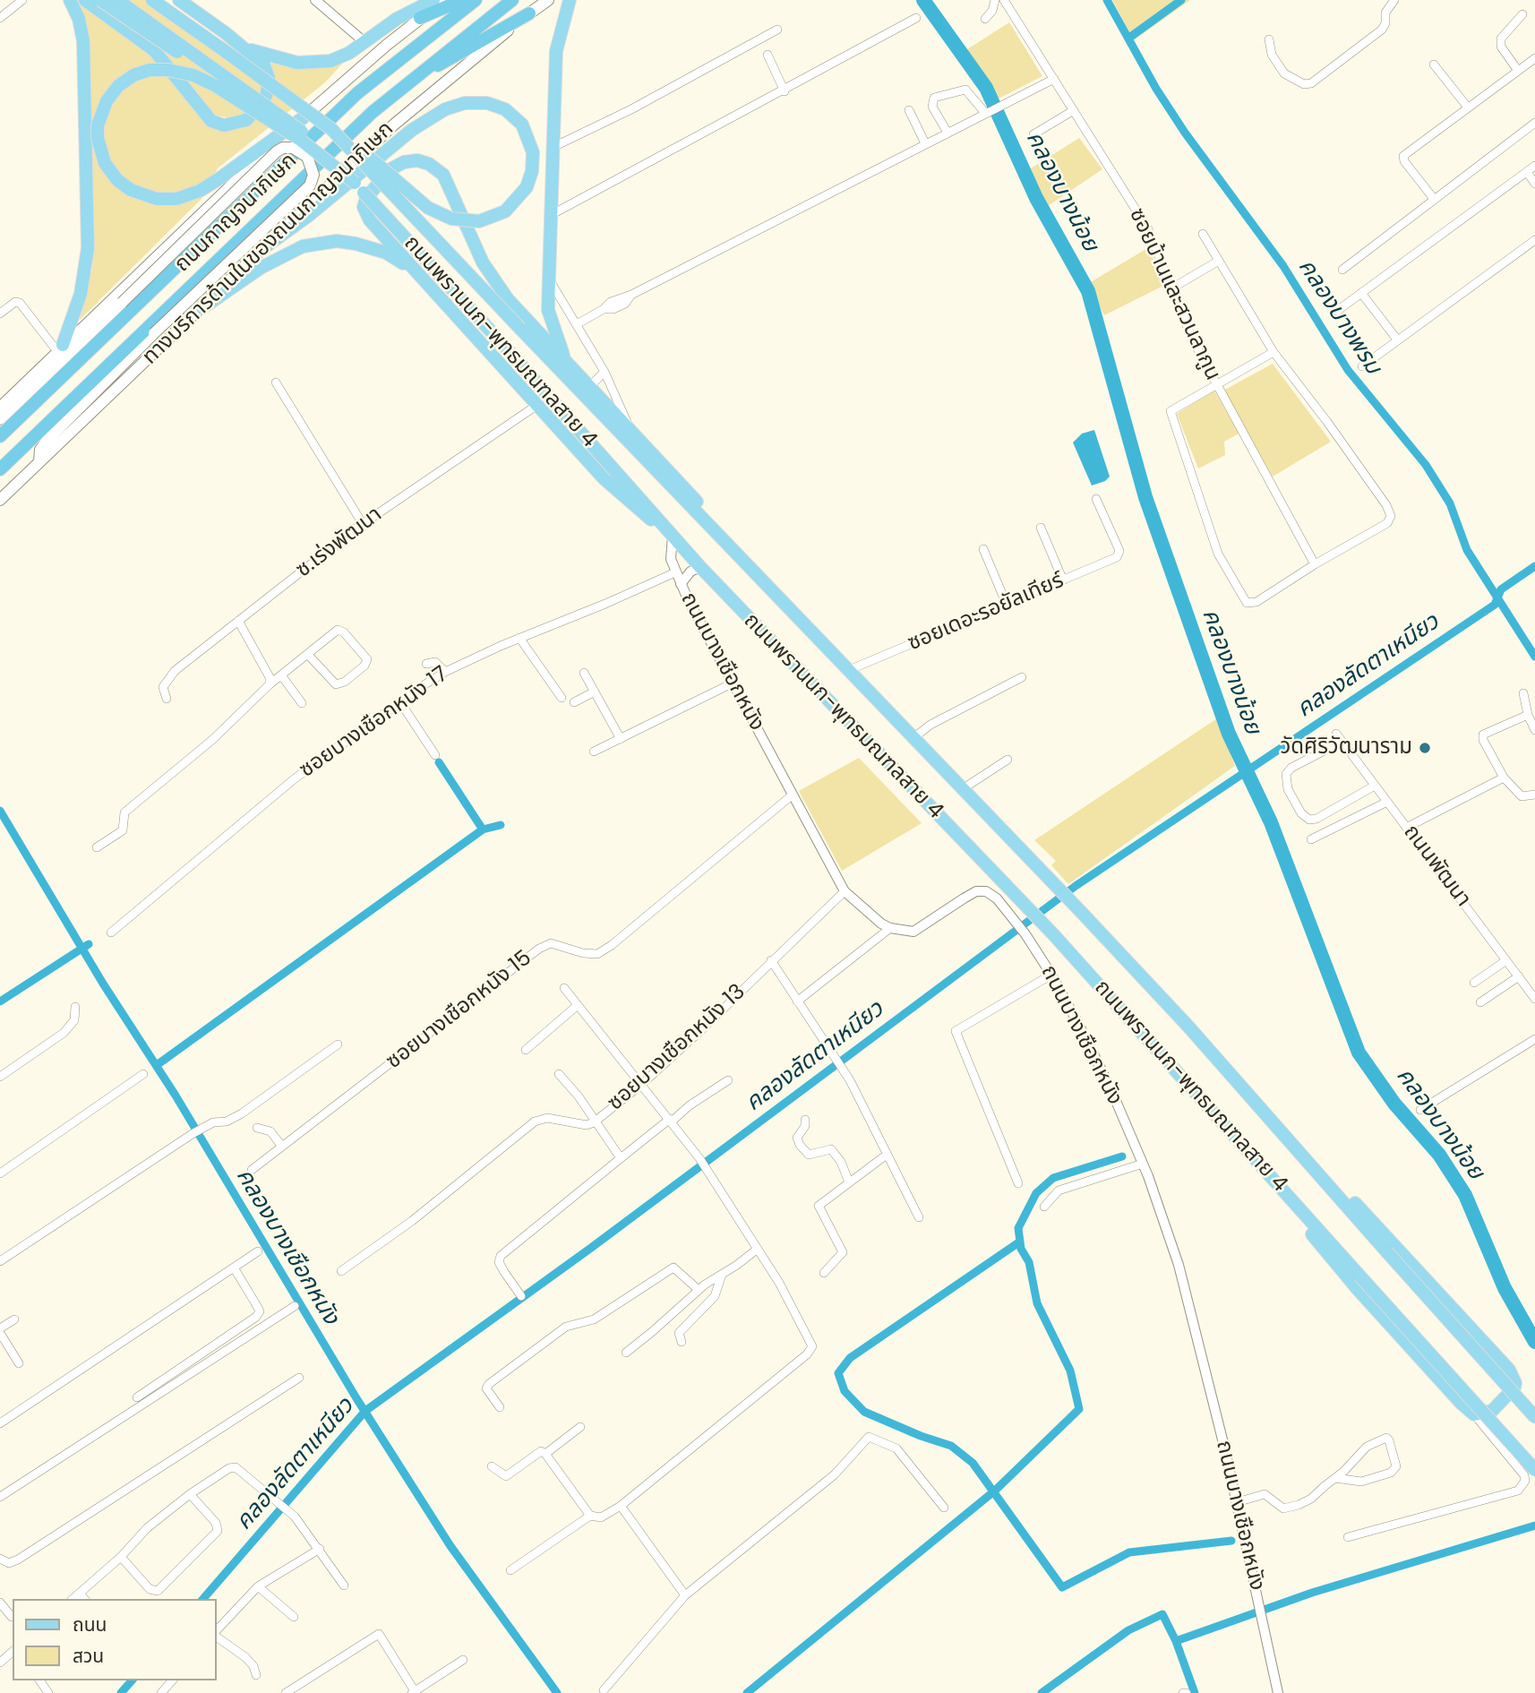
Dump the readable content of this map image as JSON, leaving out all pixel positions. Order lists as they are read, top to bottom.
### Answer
{
  "streets": {
    "highway": ["ถนนกาญจนาภิเษก"],
    "main road": ["ทางบริการด้านในของถนนกาญจนาภิเษก", "ถนนพรานนก-พุทธมณฑลสาย 4"],
    "street": [
      "ซอยบ้านและสวนลากูน",
      "ซ.เร่งพัฒนา",
      "ซอยเดอะรอยัลเทียร์",
      "ถนนบางเชือกหนัง",
      "ซอยบางเชือกหนัง 17",
      "ถนนพัฒนา",
      "ซอยบางเชือกหนัง 15",
      "ซอยบางเชือกหนัง 13"
    ]
  },
  "crossings": [
    ["ถนนพรานนก-พุทธมณฑลสาย 4", "ซอยเดอะรอยัลเทียร์"],
    ["ถนนพรานนก-พุทธมณฑลสาย 4", "ถนนบางเชือกหนัง"],
    ["ถนนบางเชือกหนัง", "ซอยบางเชือกหนัง 17"],
    ["ถนนบางเชือกหนัง", "ซอยบางเชือกหนัง 15"],
    ["ถนนบางเชือกหนัง", "ซอยบางเชือกหนัง 13"]
  ],
  "water": [
    "คลองบางน้อย",
    "คลองบางพรม",
    "คลองลัดตาเหนียว",
    "คลองบางเชือกหนัง"
  ],
  "places": ["วัดศิริวัฒนาราม"],
  "legend": ["ถนน", "สวน"]
}
